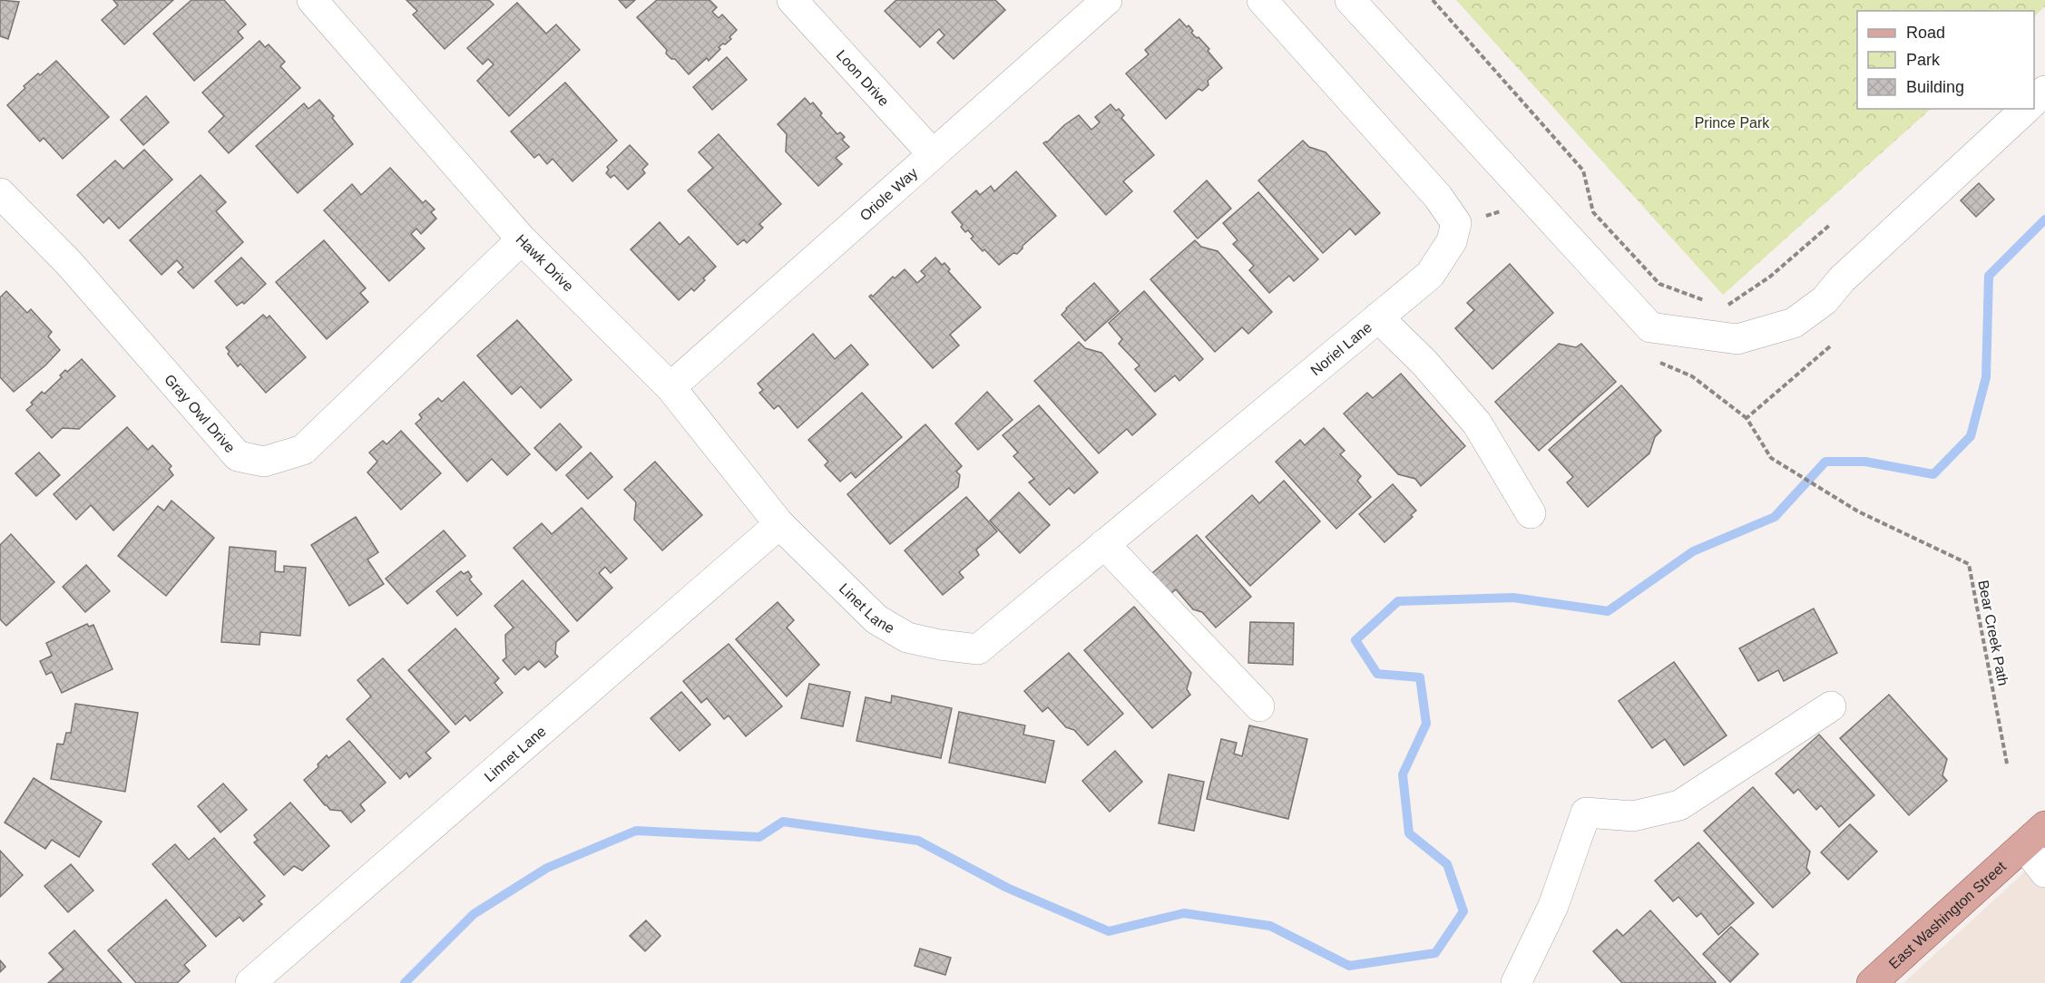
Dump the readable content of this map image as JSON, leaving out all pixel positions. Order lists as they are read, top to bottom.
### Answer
{
  "streets": {
    "main road": ["East Washington Street"],
    "street": [
      "Loon Drive",
      "Oriole Way",
      "Hawk Drive",
      "Noriel Lane",
      "Gray Owl Drive",
      "Linet Lane",
      "Linnet Lane"
    ],
    "path": ["Bear Creek Path"]
  },
  "crossings": [
    ["Loon Drive", "Oriole Way"],
    ["Oriole Way", "Hawk Drive"],
    ["Hawk Drive", "Gray Owl Drive"],
    ["Hawk Drive", "Linet Lane"],
    ["Hawk Drive", "Linnet Lane"],
    ["Noriel Lane", "Linet Lane"],
    ["Linet Lane", "Linnet Lane"]
  ],
  "parks": ["Prince Park"],
  "legend": ["Road", "Park", "Building"]
}
